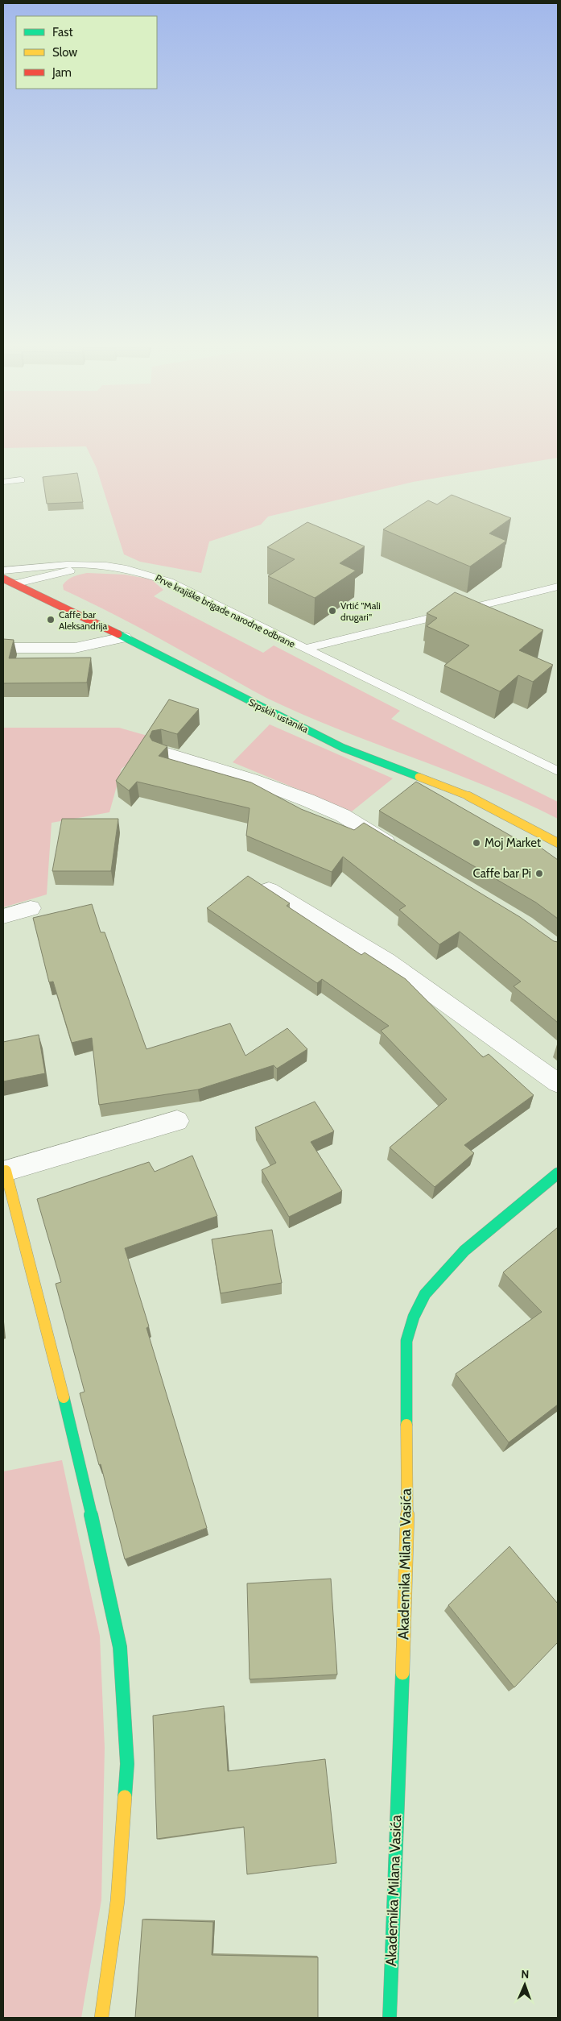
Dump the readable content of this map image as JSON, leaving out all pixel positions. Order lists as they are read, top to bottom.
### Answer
{
  "streets": {
    "street": ["Srpskih ustanika", "Akademika Milana Vasića"],
    "lane": ["Prve krajiške brigade narodne odbrane"]
  },
  "places": [
    "Vrtić \"Mali drugari\"",
    "Caffe bar Aleksandrija",
    "Moj Market",
    "Caffe bar Pi"
  ],
  "legend": ["Fast", "Slow", "Jam"],
  "north": "top"
}
